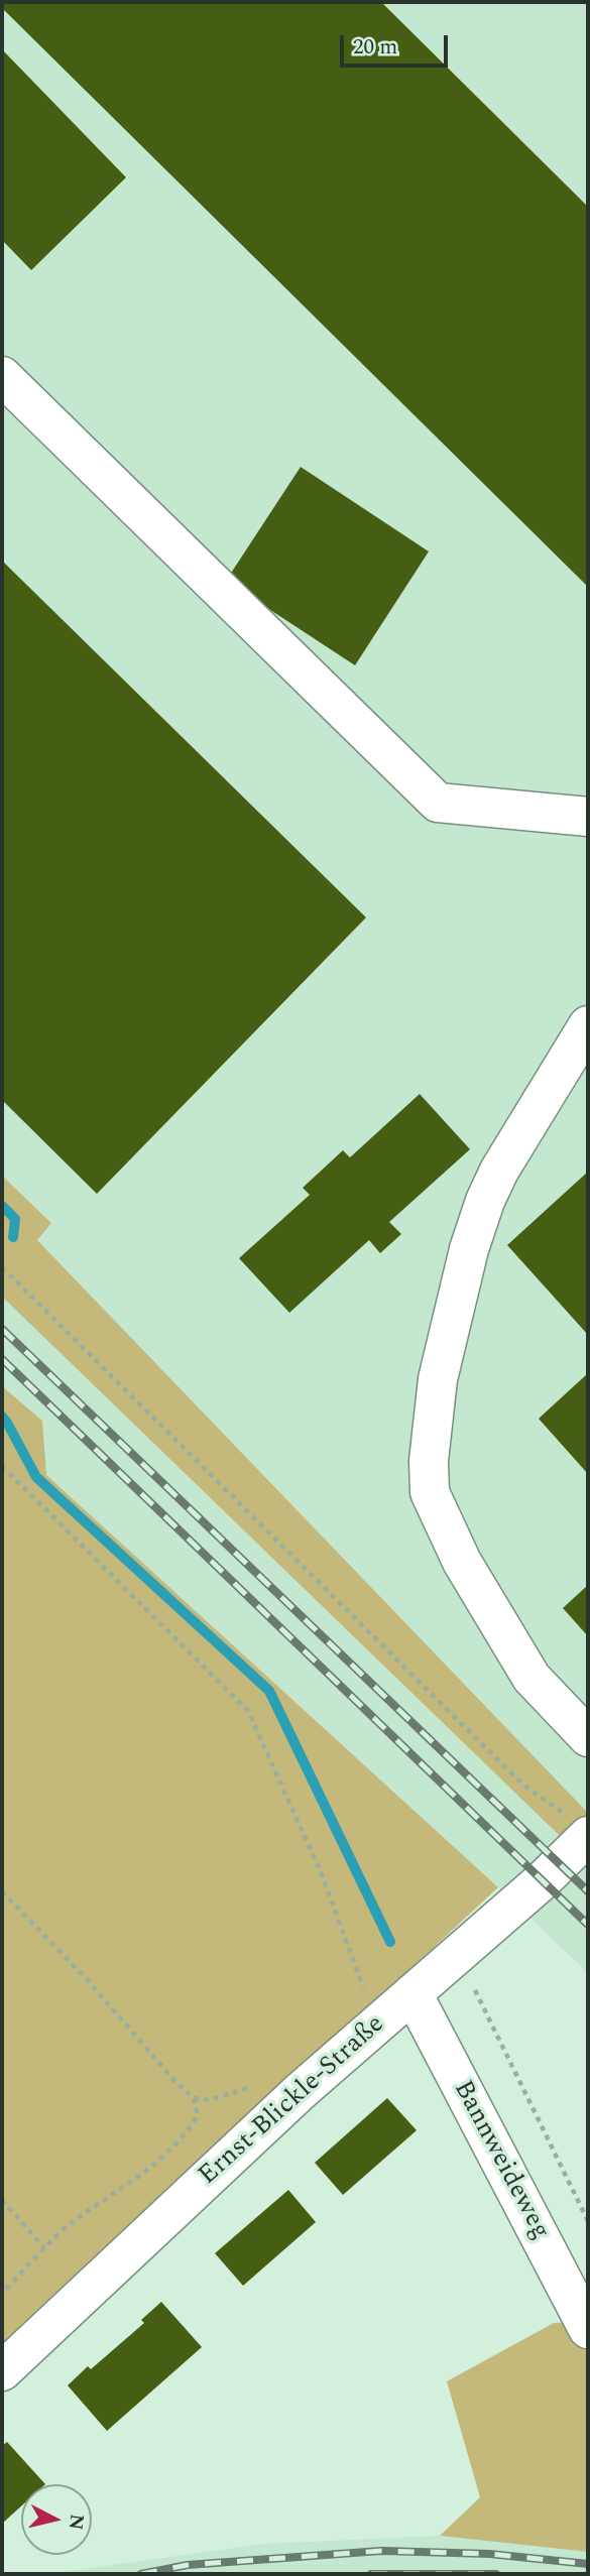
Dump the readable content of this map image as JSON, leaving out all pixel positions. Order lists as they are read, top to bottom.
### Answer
{
  "streets": {
    "street": ["Ernst-Blickle-Straße", "Bannweideweg"]
  },
  "crossings": [
    ["Ernst-Blickle-Straße", "Bannweideweg"]
  ],
  "scale_bar": "20 m",
  "north": "right"
}
